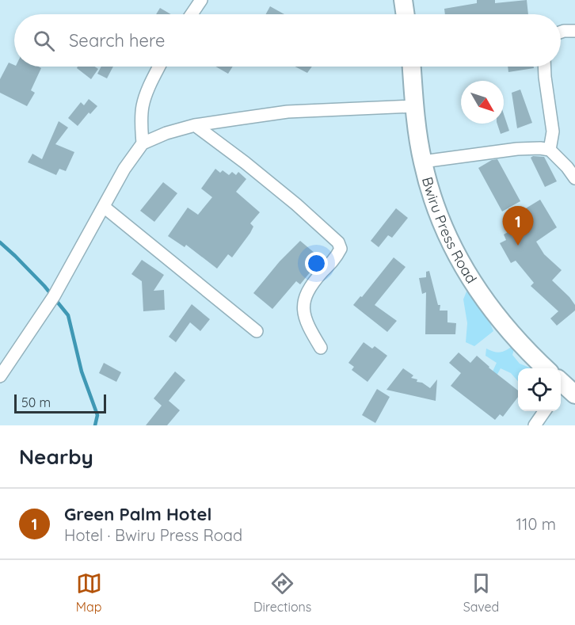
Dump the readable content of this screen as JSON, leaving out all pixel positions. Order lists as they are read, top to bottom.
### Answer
{
  "streets": {
    "street": ["Bwiru Press Road"]
  },
  "scale_bar": "50 m",
  "north": "bottom right",
  "page": {
    "search": "Search here",
    "pins": "1",
    "scale": "50 m",
    "heading": "Nearby",
    "list": [
      {
        "mark": "1",
        "name": "Green Palm Hotel",
        "note": "Hotel · Bwiru Press Road",
        "value": "110 m"
      }
    ],
    "nav": ["Map", "Directions", "Saved"]
  }
}
